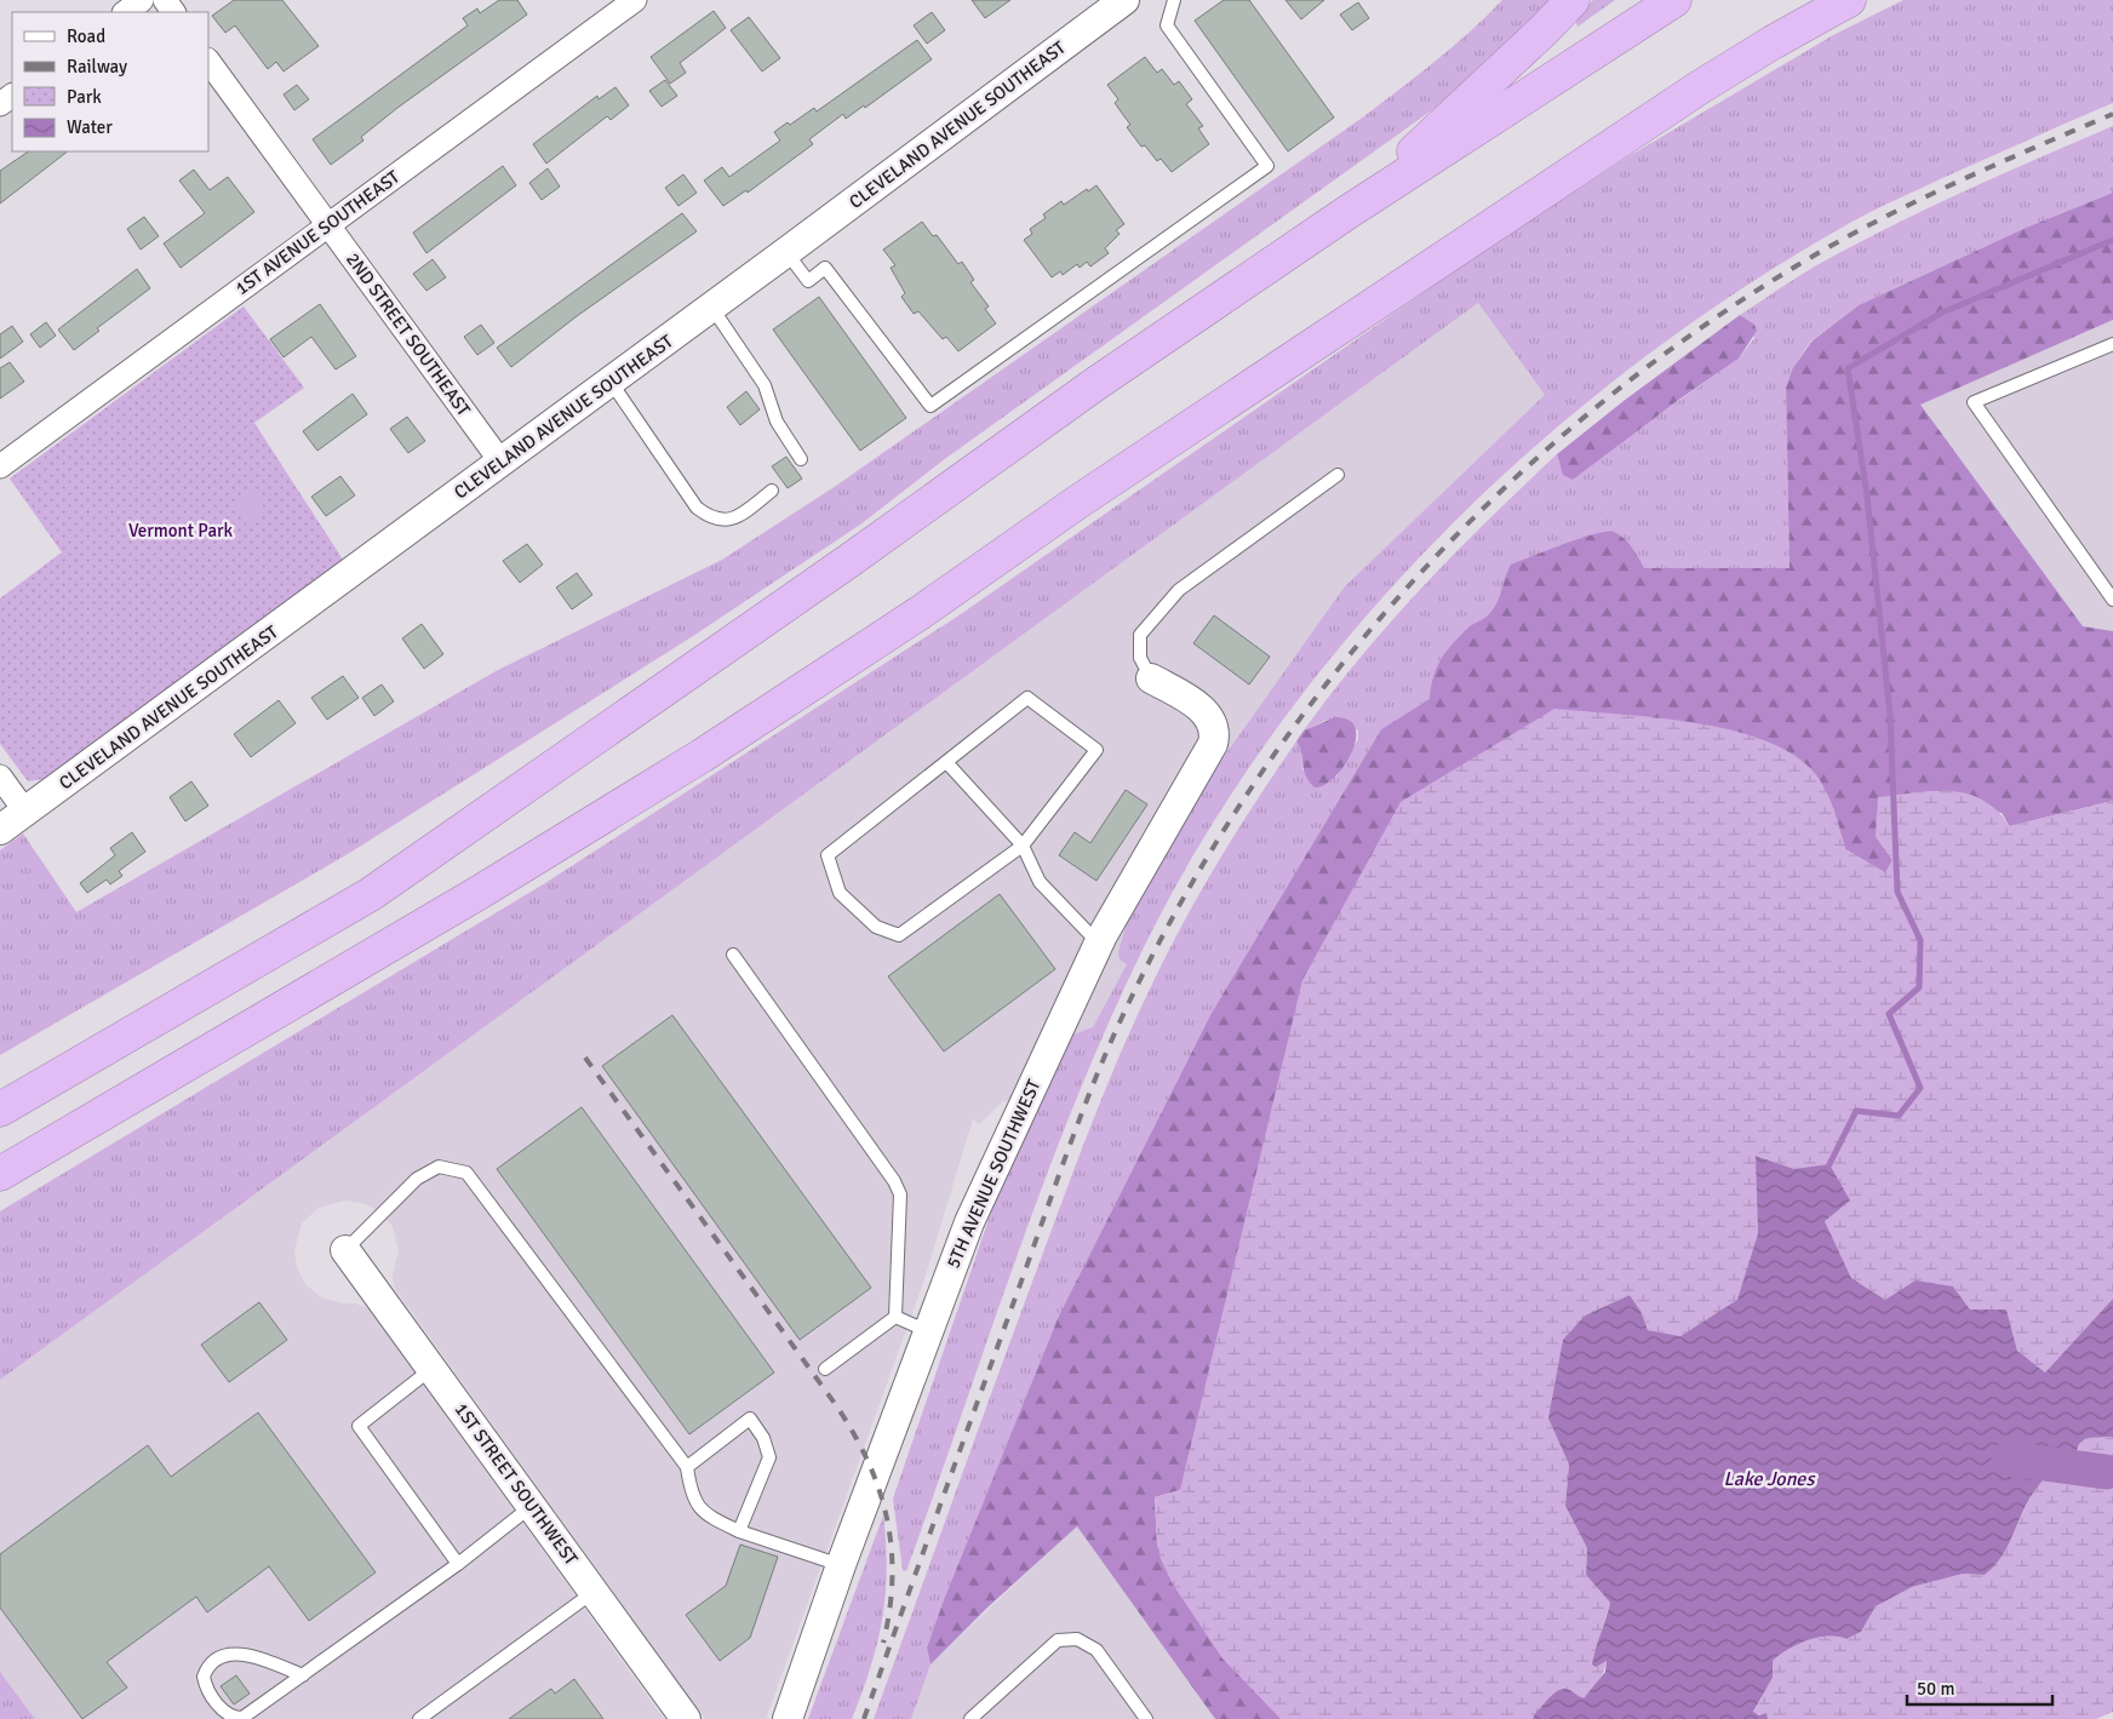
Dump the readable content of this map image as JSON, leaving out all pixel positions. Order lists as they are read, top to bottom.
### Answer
{
  "streets": {
    "street": [
      "CLEVELAND AVENUE SOUTHEAST",
      "1ST AVENUE SOUTHEAST",
      "2ND STREET SOUTHEAST",
      "5TH AVENUE SOUTHWEST",
      "1ST STREET SOUTHWEST"
    ]
  },
  "crossings": [
    ["CLEVELAND AVENUE SOUTHEAST", "2ND STREET SOUTHEAST"],
    ["1ST AVENUE SOUTHEAST", "2ND STREET SOUTHEAST"]
  ],
  "water": ["Lake Jones"],
  "parks": ["Vermont Park"],
  "legend": [
    "Road",
    "Railway",
    "Park",
    "Water"
  ],
  "scale_bar": "50 m"
}
